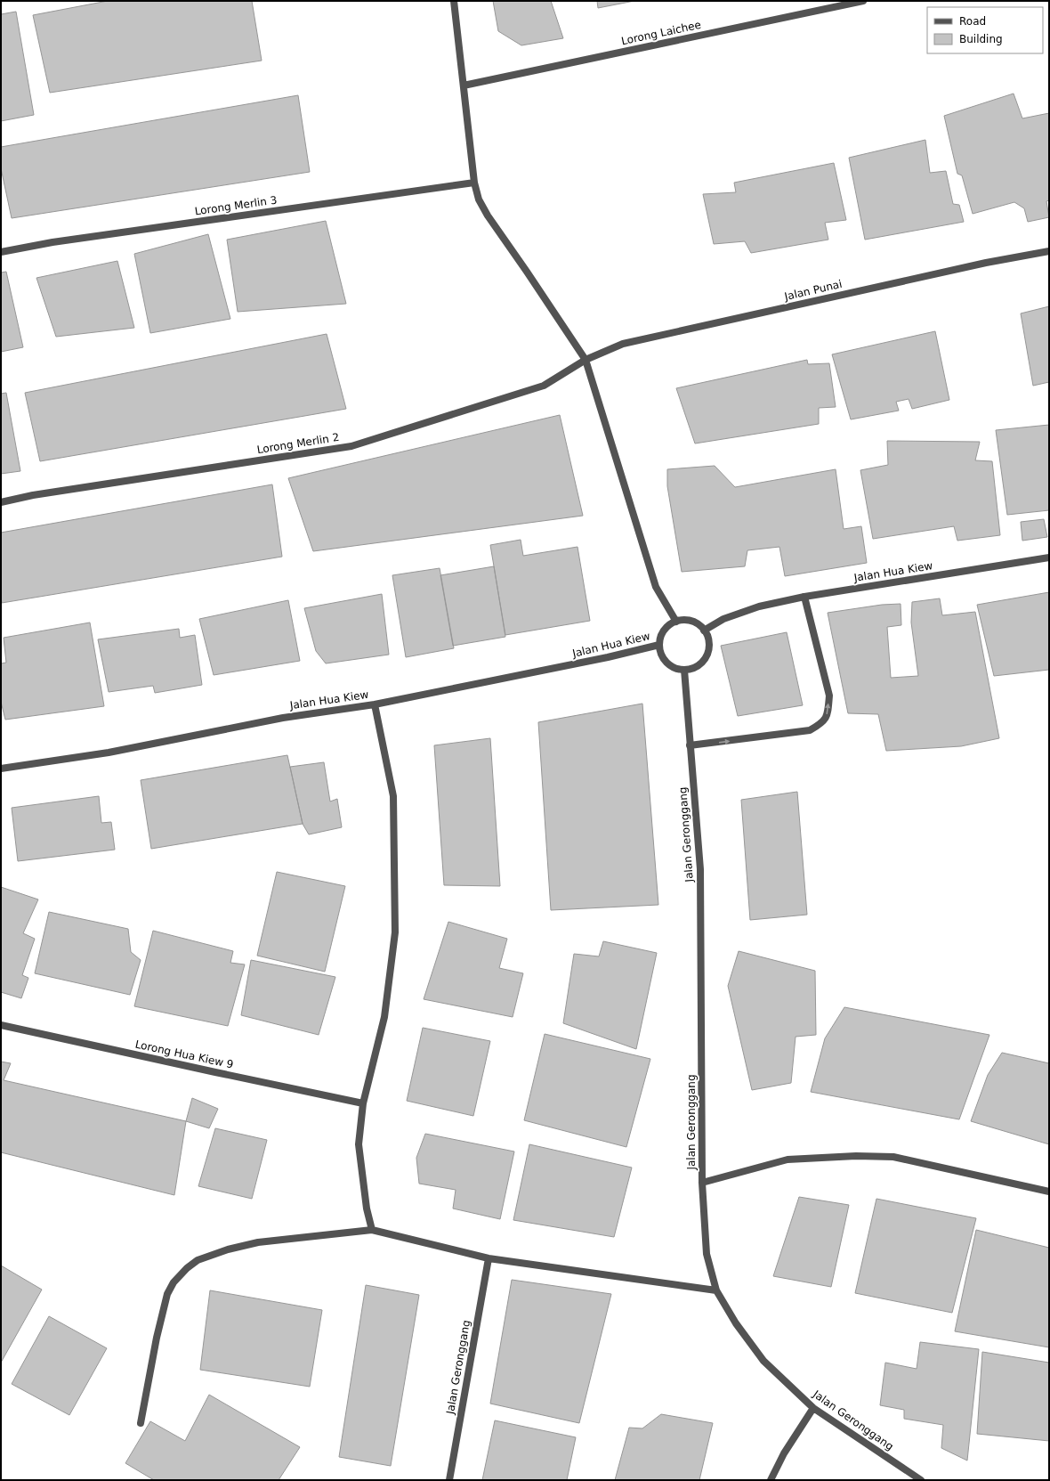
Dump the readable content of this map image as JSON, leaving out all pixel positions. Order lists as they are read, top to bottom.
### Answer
{
  "streets": {
    "street": [
      "Lorong Laichee",
      "Lorong Merlin 3",
      "Jalan Punai",
      "Lorong Merlin 2",
      "Jalan Hua Kiew",
      "Jalan Geronggang",
      "Lorong Hua Kiew 9"
    ]
  },
  "crossings": [
    ["Jalan Punai", "Lorong Merlin 2"],
    ["Jalan Hua Kiew", "Jalan Geronggang"]
  ],
  "legend": ["Road", "Building"]
}
